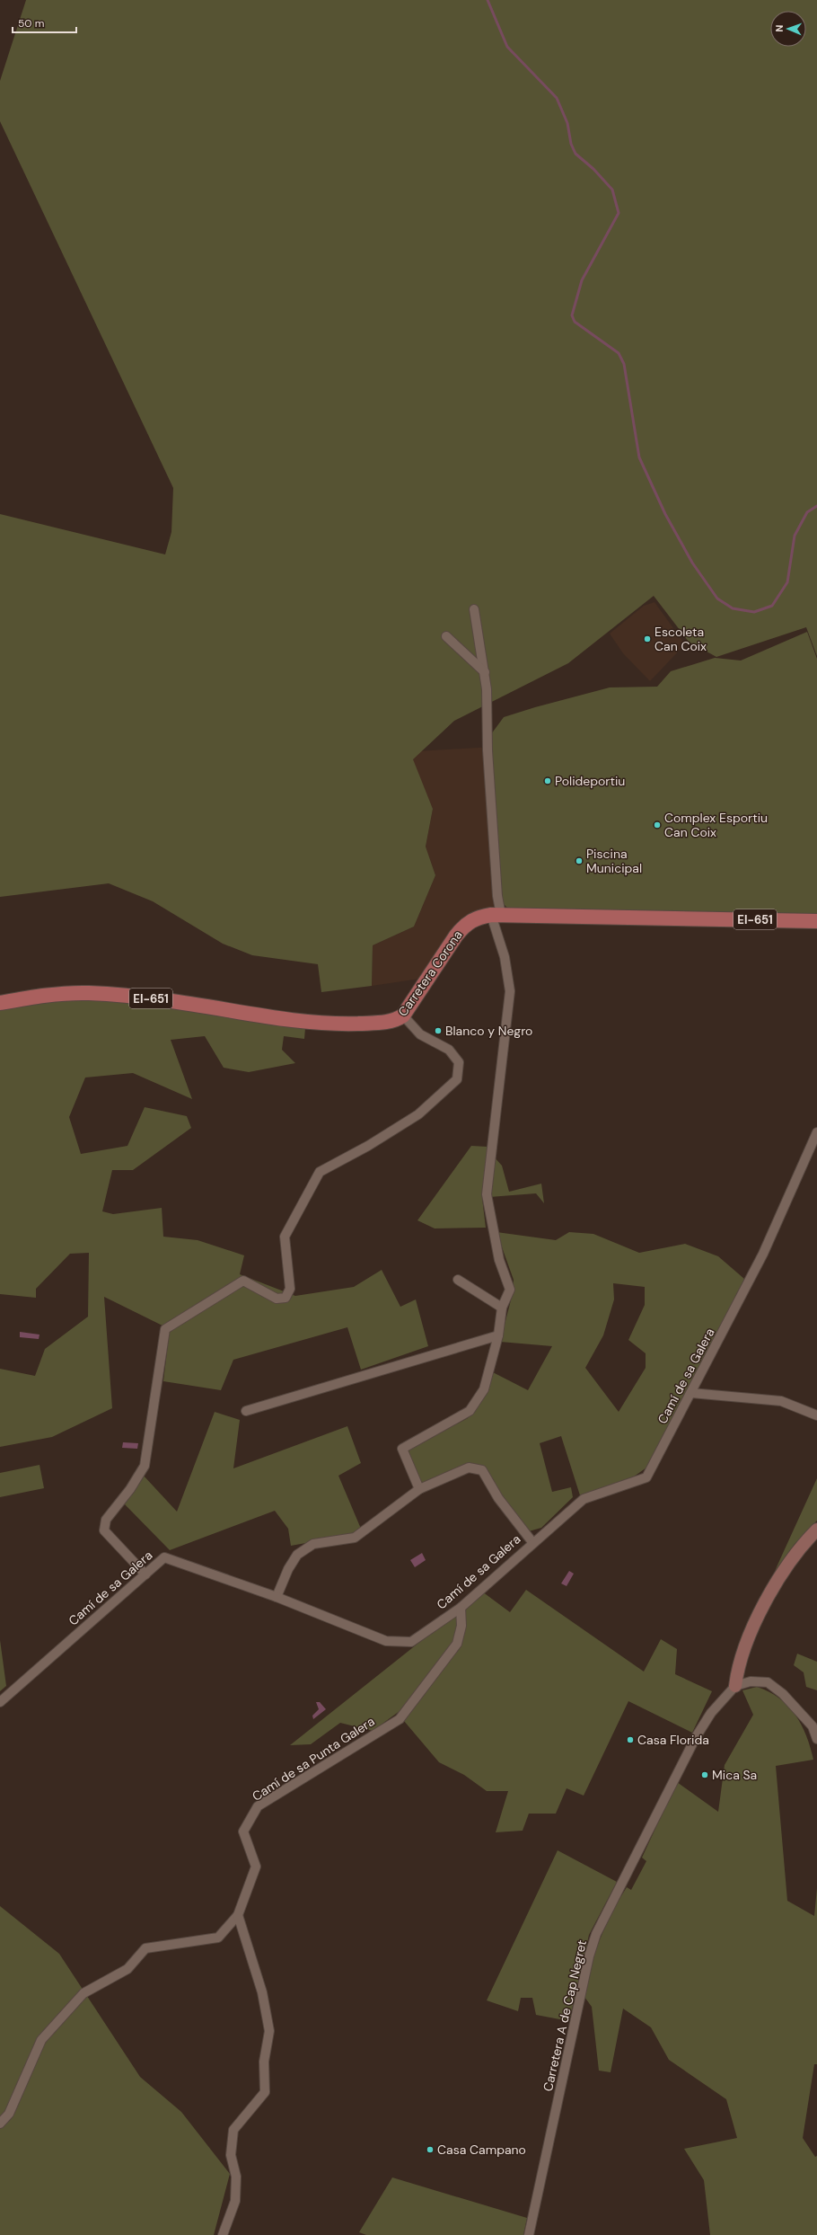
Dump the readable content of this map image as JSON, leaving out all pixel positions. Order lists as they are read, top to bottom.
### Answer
{
  "streets": {
    "main road": ["EI-651", "Carretera Corona"],
    "street": ["Camí de sa Galera", "Camí de sa Punta Galera", "Carretera A de Cap Negret"]
  },
  "crossings": [
    ["Camí de sa Galera", "Camí de sa Punta Galera"]
  ],
  "places": [
    "Escoleta Can Coix",
    "Polideportiu",
    "Complex Esportiu Can Coix",
    "Piscina Municipal",
    "Blanco y Negro",
    "Casa Florida",
    "Mica Sa",
    "Casa Campano"
  ],
  "scale_bar": "50 m",
  "north": "left"
}
